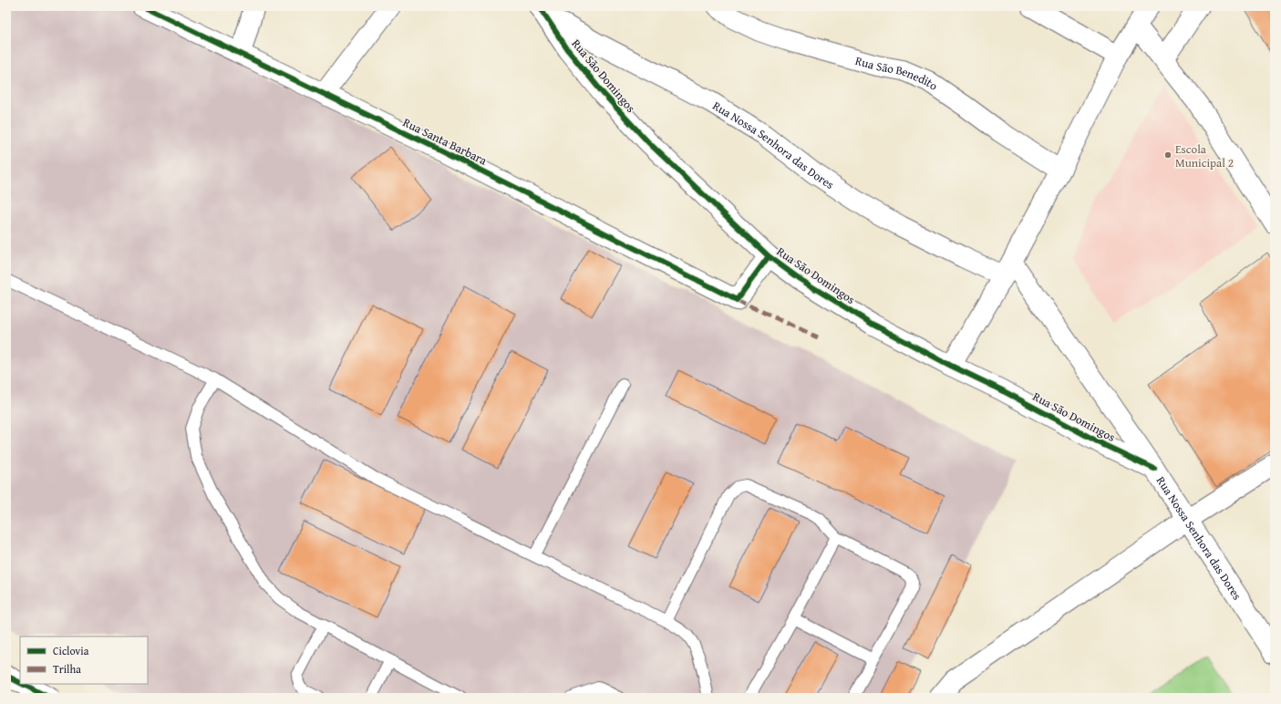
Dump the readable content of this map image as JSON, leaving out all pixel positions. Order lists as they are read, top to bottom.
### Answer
{
  "streets": {
    "street": [
      "Rua São Benedito",
      "Rua São Domingos",
      "Rua Santa Barbara",
      "Rua Nossa Senhora das Dores"
    ]
  },
  "crossings": [
    ["Rua São Domingos", "Rua Santa Barbara"],
    ["Rua São Domingos", "Rua Nossa Senhora das Dores"]
  ],
  "places": ["Escola Municipal 2"],
  "legend": ["Ciclovia", "Trilha"]
}
